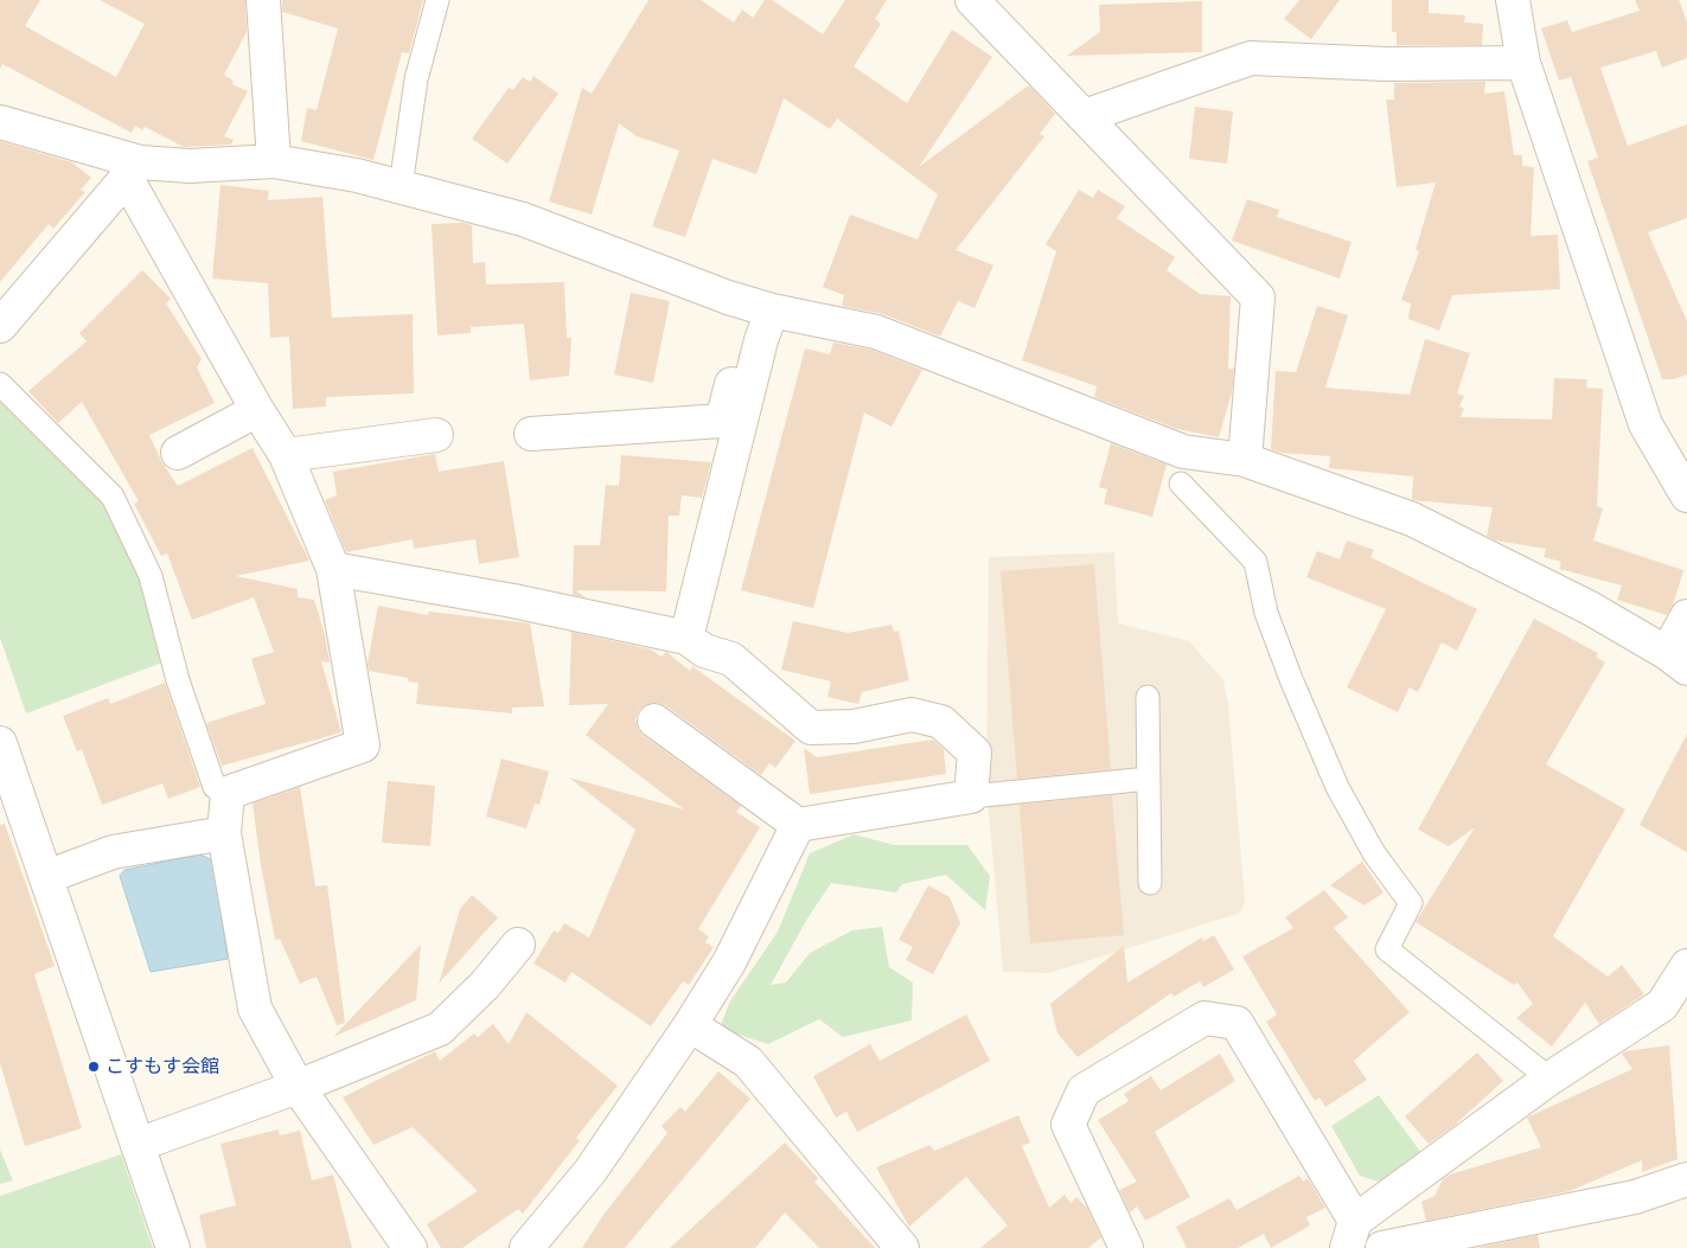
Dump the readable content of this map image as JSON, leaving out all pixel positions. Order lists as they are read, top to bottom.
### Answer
{
  "places": ["こすもす会館"]
}
